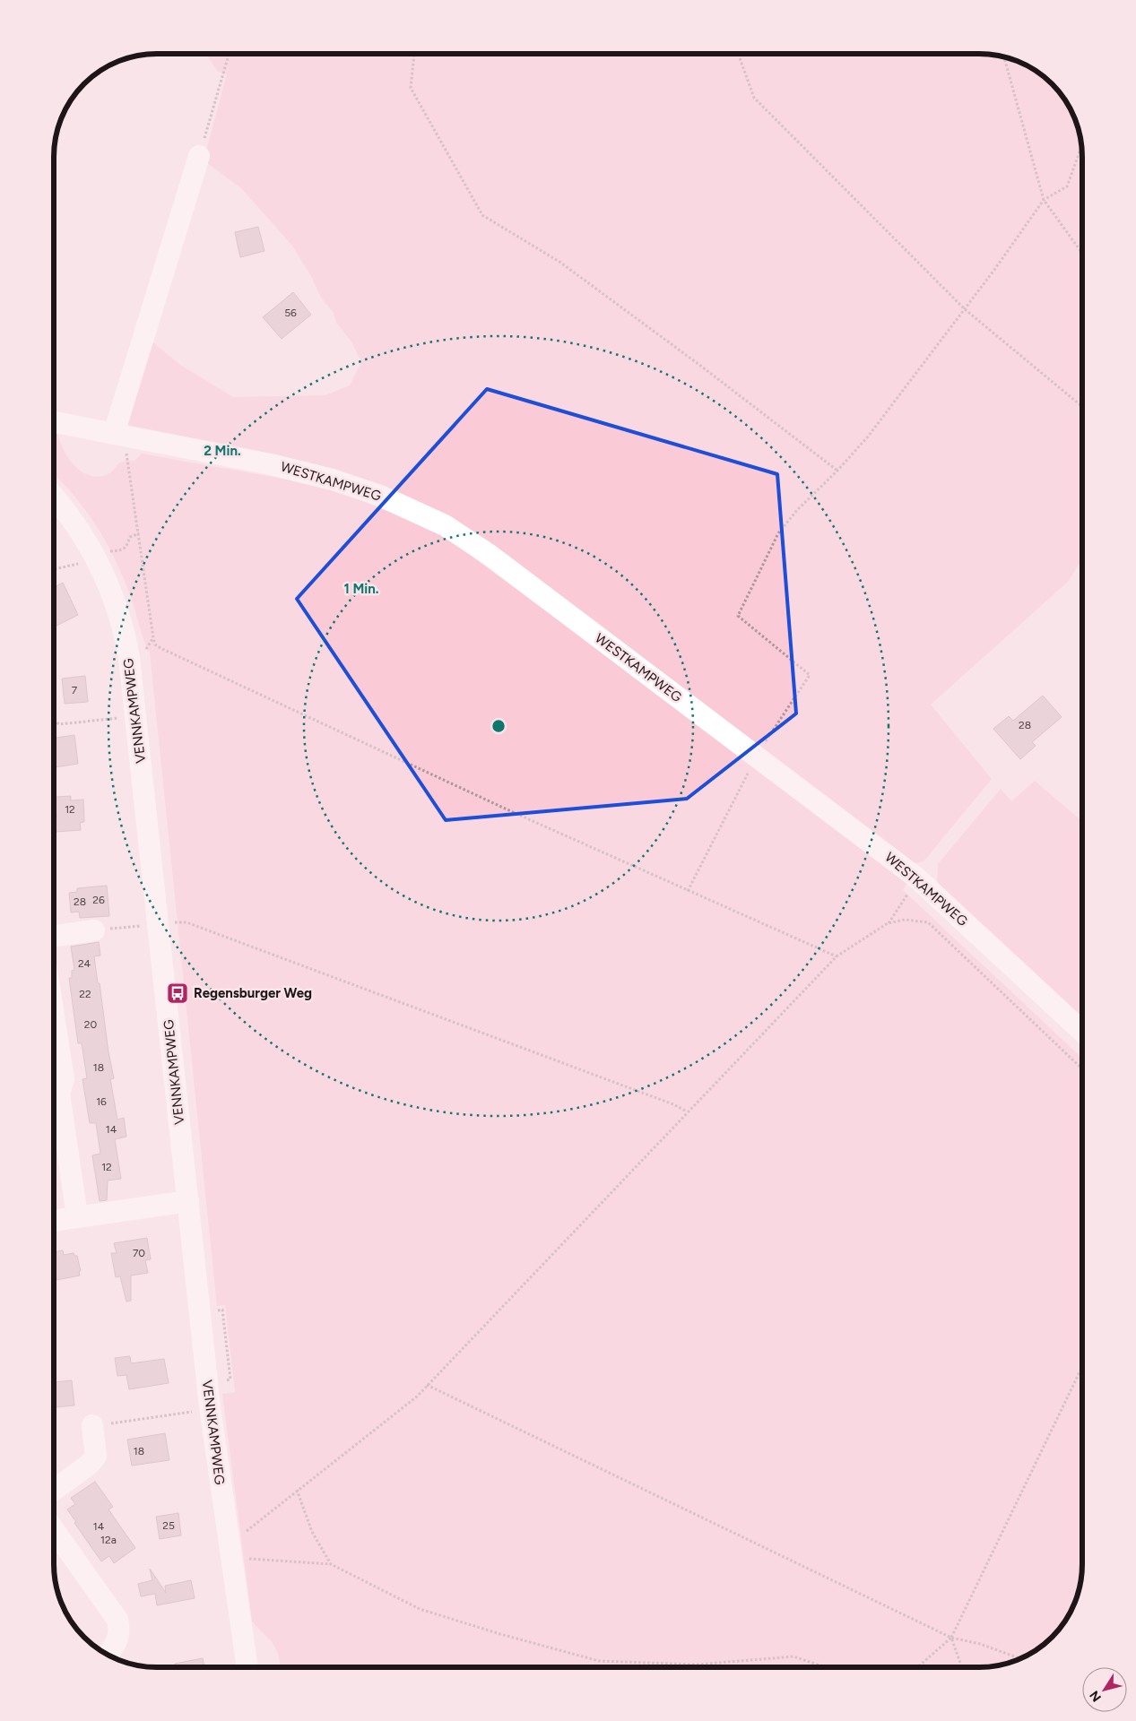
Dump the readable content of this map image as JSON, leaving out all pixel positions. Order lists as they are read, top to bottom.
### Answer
{
  "streets": {
    "street": ["WESTKAMPWEG", "VENNKAMPWEG"]
  },
  "places": {
    "bus stop": ["Regensburger Weg"]
  },
  "house_numbers": [
    "56",
    "7",
    "28",
    "12",
    "26",
    "28",
    "24",
    "22",
    "20",
    "18",
    "16",
    "14",
    "12",
    "70",
    "18",
    "25",
    "14",
    "12a"
  ],
  "north": "bottom left",
  "rings": ["2 Min.", "1 Min."]
}
